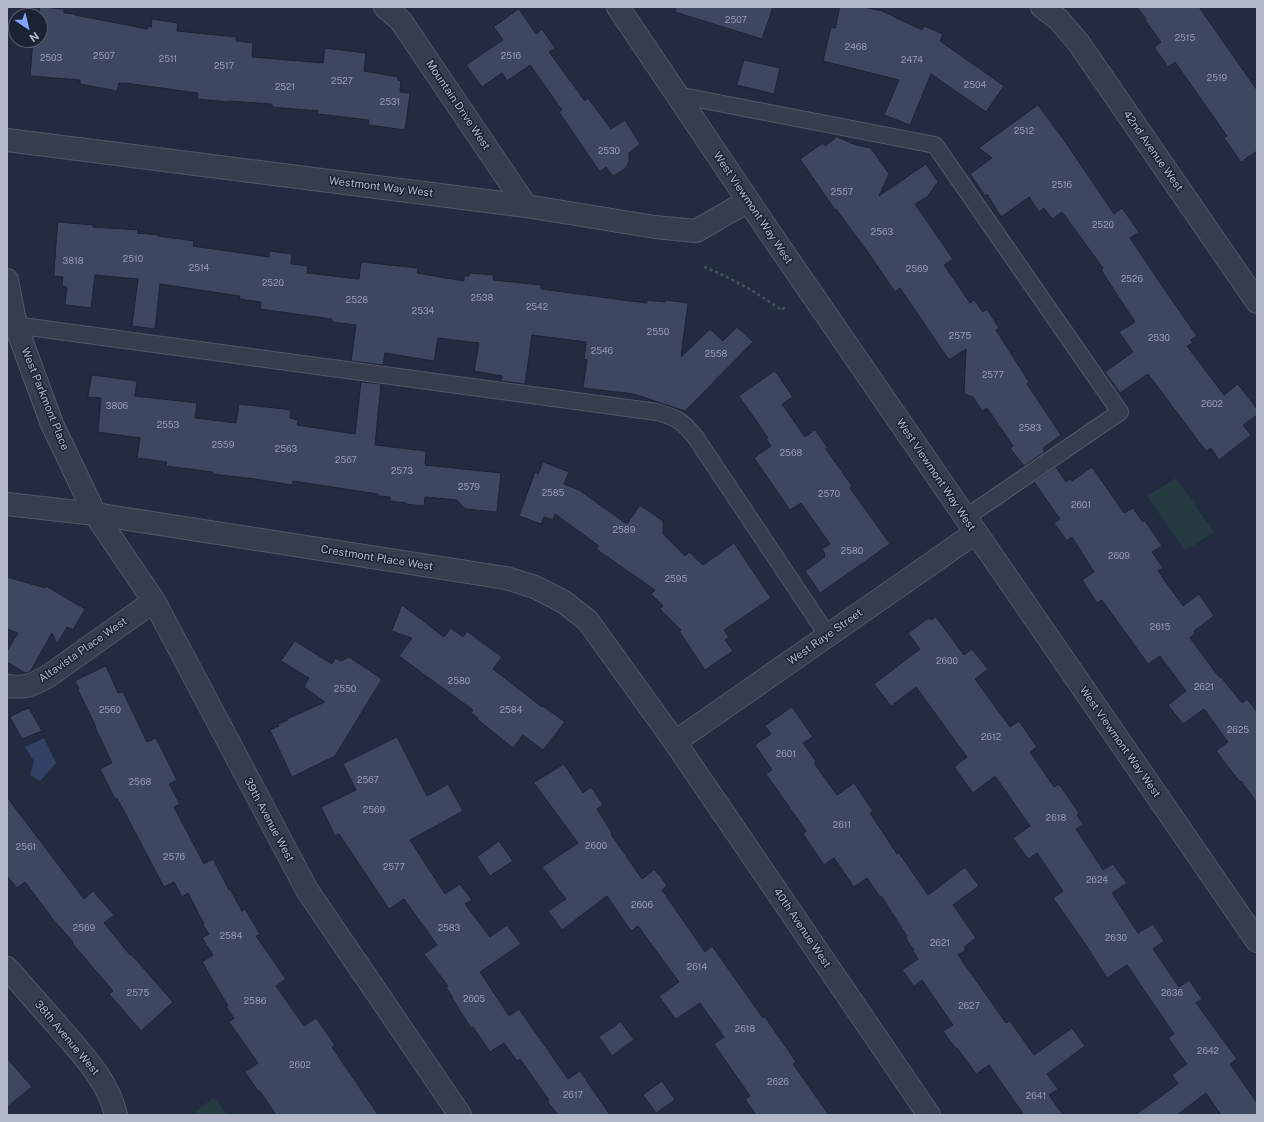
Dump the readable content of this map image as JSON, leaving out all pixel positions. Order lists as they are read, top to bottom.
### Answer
{
  "streets": {
    "street": [
      "Mountain Drive West",
      "42nd Avenue West",
      "Westmont Way West",
      "West Viewmont Way West",
      "West Parkmont Place",
      "Crestmont Place West",
      "West Raye Street",
      "Altavista Place West",
      "39th Avenue West",
      "40th Avenue West",
      "38th Avenue West"
    ]
  },
  "crossings": [
    ["Mountain Drive West", "Westmont Way West"],
    ["Westmont Way West", "West Viewmont Way West"],
    ["West Viewmont Way West", "West Raye Street"],
    ["West Parkmont Place", "Crestmont Place West"],
    ["West Parkmont Place", "39th Avenue West"],
    ["Crestmont Place West", "West Raye Street"],
    ["Crestmont Place West", "39th Avenue West"],
    ["Crestmont Place West", "40th Avenue West"],
    ["West Raye Street", "40th Avenue West"],
    ["Altavista Place West", "39th Avenue West"]
  ],
  "house_numbers": [
    "2507",
    "2515",
    "2468",
    "2507",
    "2516",
    "2503",
    "2511",
    "2474",
    "2517",
    "2519",
    "2527",
    "2504",
    "2521",
    "2531",
    "2512",
    "2530",
    "2516",
    "2557",
    "2520",
    "2563",
    "2510",
    "3818",
    "2514",
    "2569",
    "2526",
    "2520",
    "2538",
    "2528",
    "2542",
    "2534",
    "2550",
    "2575",
    "2530",
    "2546",
    "2558",
    "2577",
    "2602",
    "3806",
    "2553",
    "2583",
    "2559",
    "2563",
    "2568",
    "2567",
    "2573",
    "2579",
    "2585",
    "2570",
    "2601",
    "2589",
    "2580",
    "2609",
    "2595",
    "2615",
    "2600",
    "2580",
    "2621",
    "2550",
    "2560",
    "2584",
    "2625",
    "2612",
    "2601",
    "2567",
    "2568",
    "2569",
    "2618",
    "2611",
    "2600",
    "2561",
    "2576",
    "2577",
    "2624",
    "2606",
    "2569",
    "2583",
    "2584",
    "2630",
    "2621",
    "2614",
    "2575",
    "2636",
    "2605",
    "2586",
    "2627",
    "2618",
    "2642",
    "2602",
    "2626",
    "2617",
    "2641"
  ],
  "north": "bottom right"
}
